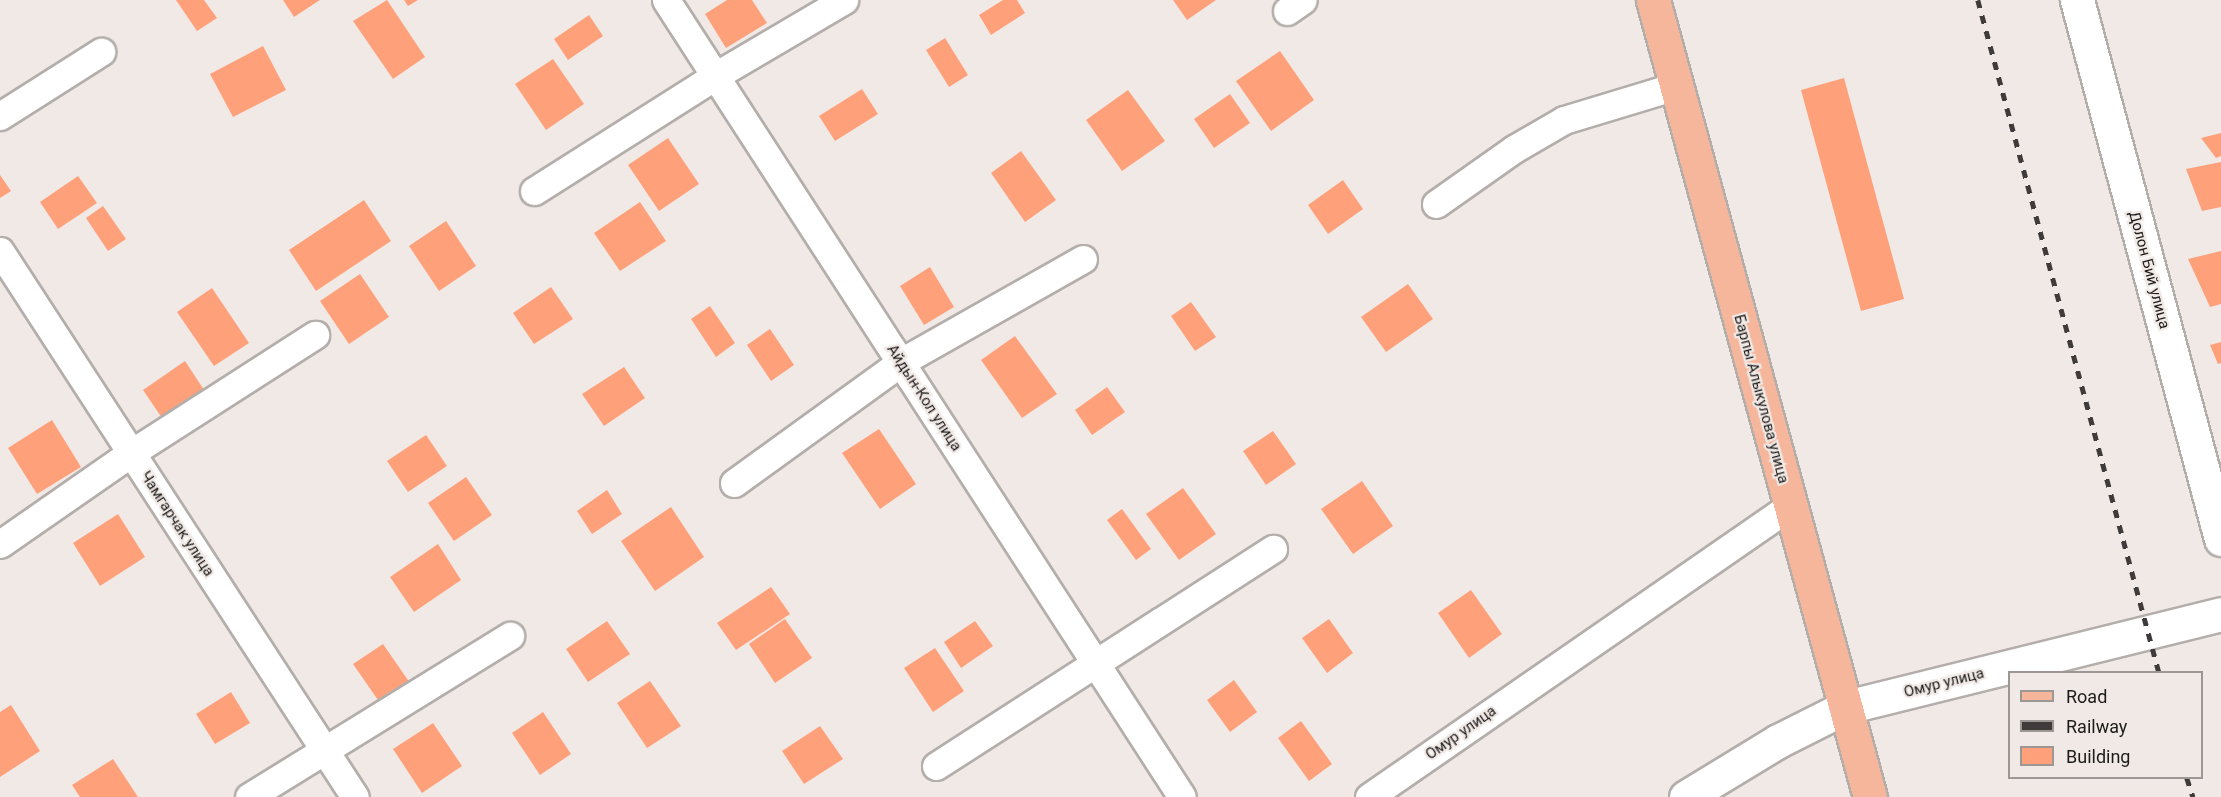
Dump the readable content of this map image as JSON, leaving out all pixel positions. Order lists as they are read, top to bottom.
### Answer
{
  "streets": {
    "main road": ["Барпы Алыкулова улица"],
    "street": [
      "Долон Бий улица",
      "Айдын-Кол улица",
      "Чамгарчак улица",
      "Омур улица"
    ]
  },
  "crossings": [
    ["Барпы Алыкулова улица", "Омур улица"]
  ],
  "legend": ["Road", "Railway", "Building"]
}
